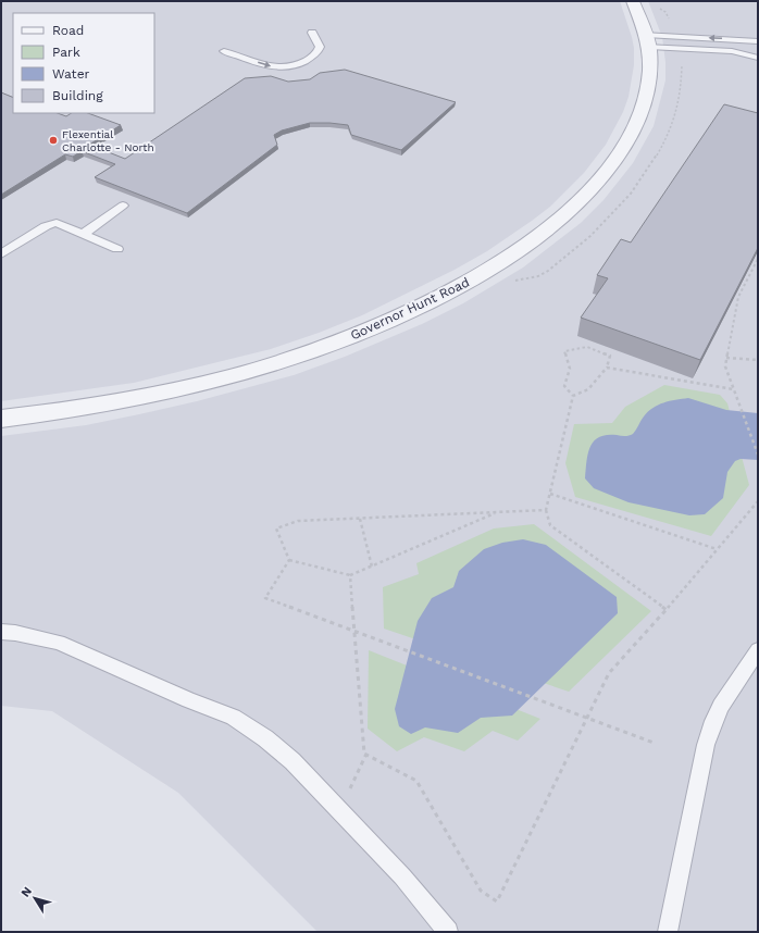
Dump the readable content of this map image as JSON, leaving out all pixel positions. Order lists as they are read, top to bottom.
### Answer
{
  "streets": {
    "street": ["Governor Hunt Road"]
  },
  "places": ["Flexential Charlotte - North"],
  "legend": [
    "Road",
    "Park",
    "Water",
    "Building"
  ],
  "north": "top left"
}
